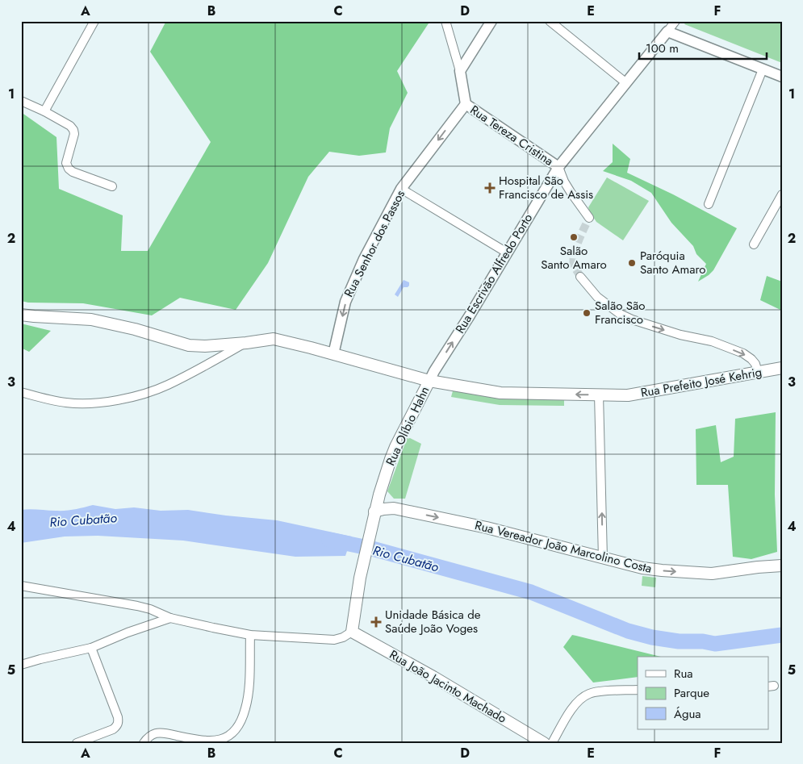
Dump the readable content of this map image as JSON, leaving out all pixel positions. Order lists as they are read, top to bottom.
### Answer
{
  "streets": {
    "main road": [
      "Rua Prefeito José Kehrig",
      "Rua Olíbio Hahn",
      "Rua Vereador João Marcolino Costa",
      "Rua João Jacinto Machado"
    ],
    "street": ["Rua Tereza Cristina", "Rua Senhor dos Passos", "Rua Escrivão Alfredo Porto"]
  },
  "crossings": [
    ["Rua Tereza Cristina", "Rua Senhor dos Passos"],
    ["Rua Tereza Cristina", "Rua Escrivão Alfredo Porto"],
    ["Rua Senhor dos Passos", "Rua Prefeito José Kehrig"],
    ["Rua Escrivão Alfredo Porto", "Rua Prefeito José Kehrig"],
    ["Rua Escrivão Alfredo Porto", "Rua Olíbio Hahn"],
    ["Rua Prefeito José Kehrig", "Rua Olíbio Hahn"],
    ["Rua Olíbio Hahn", "Rua Vereador João Marcolino Costa"],
    ["Rua Olíbio Hahn", "Rua João Jacinto Machado"]
  ],
  "one_way": ["Rua Senhor dos Passos", "Rua Escrivão Alfredo Porto", "Rua Vereador João Marcolino Costa"],
  "water": ["Rio Cubatão"],
  "places": {
    "health": ["Hospital São Francisco de Assis", "Unidade Básica de Saúde João Voges"],
    "other": ["Salão Santo Amaro", "Paróquia Santo Amaro", "Salão São Francisco"]
  },
  "legend": ["Rua", "Parque", "Água"],
  "scale_bar": "100 m",
  "grid": {
    "columns": [
      "A",
      "B",
      "C",
      "D",
      "E",
      "F"
    ],
    "rows": [
      "1",
      "2",
      "3",
      "4",
      "5"
    ]
  }
}
